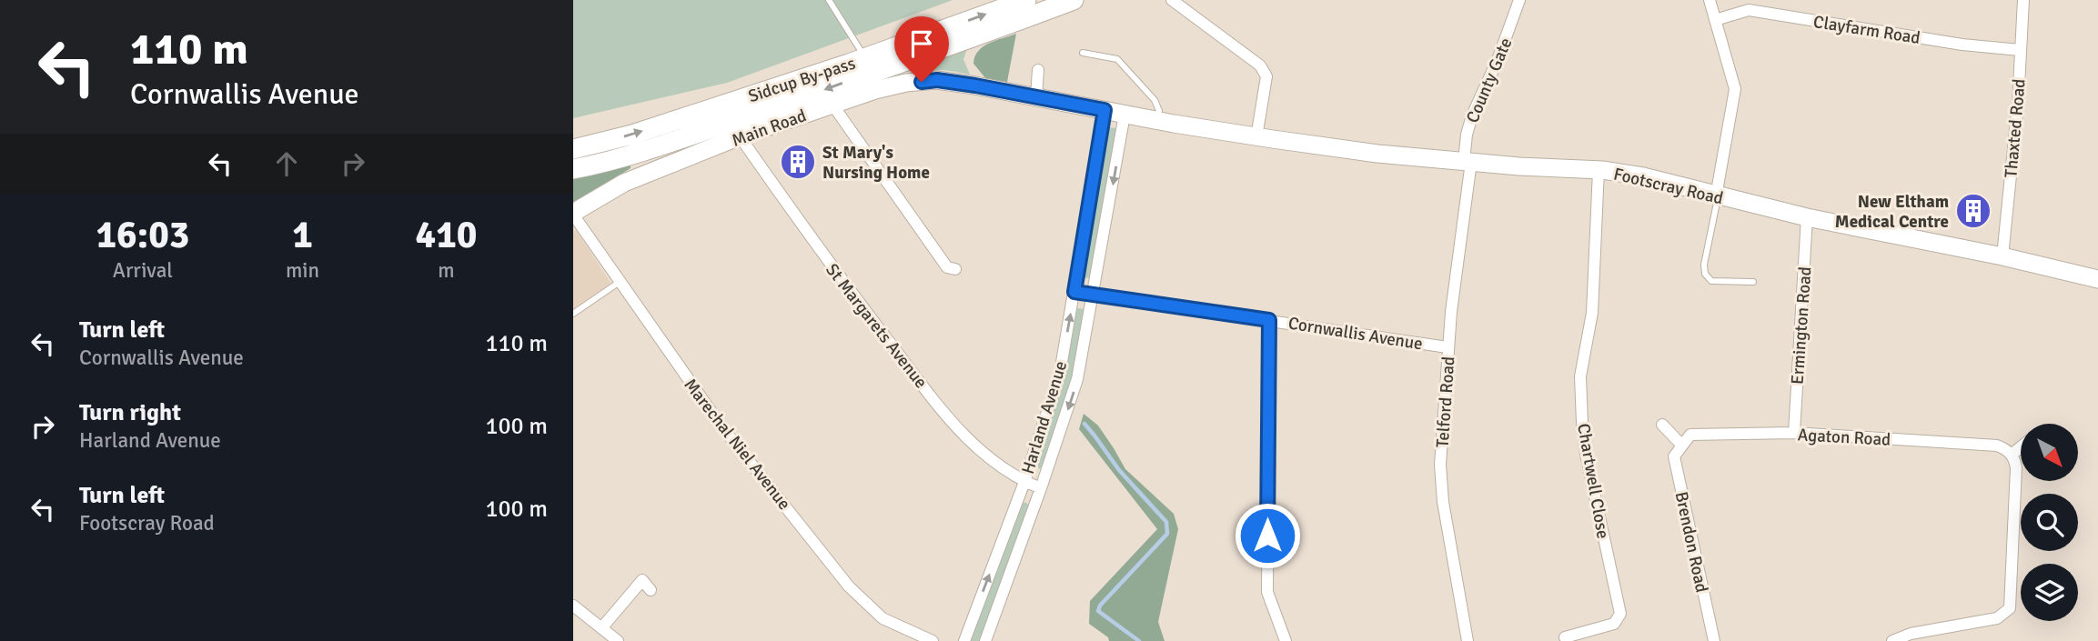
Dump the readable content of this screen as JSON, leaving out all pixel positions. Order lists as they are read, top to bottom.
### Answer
{
  "streets": {
    "highway": ["Sidcup By-pass"],
    "main road": ["Main Road", "Footscray Road"],
    "street": [
      "Clayfarm Road",
      "County Gate",
      "Thaxted Road",
      "St Margarets Avenue",
      "Ermington Road",
      "Cornwallis Avenue",
      "Telford Road",
      "Harland Avenue",
      "Agaton Road",
      "Marechal Niel Avenue",
      "Chartwell Close",
      "Brendon Road"
    ]
  },
  "crossings": [
    ["Clayfarm Road", "Thaxted Road"],
    ["County Gate", "Footscray Road"],
    ["County Gate", "Telford Road"],
    ["Main Road", "Footscray Road"],
    ["Main Road", "St Margarets Avenue"],
    ["Main Road", "Marechal Niel Avenue"],
    ["Thaxted Road", "Footscray Road"],
    ["Footscray Road", "Ermington Road"],
    ["Footscray Road", "Telford Road"],
    ["Footscray Road", "Harland Avenue"],
    ["Footscray Road", "Chartwell Close"],
    ["St Margarets Avenue", "Harland Avenue"],
    ["Ermington Road", "Agaton Road"],
    ["Cornwallis Avenue", "Telford Road"],
    ["Cornwallis Avenue", "Harland Avenue"],
    ["Agaton Road", "Brendon Road"]
  ],
  "places": {
    "building": ["St Mary's Nursing Home", "New Eltham Medical Centre"]
  },
  "north": "bottom right",
  "page": {
    "turn": ["110 m", "Cornwallis Avenue"],
    "eta": [
      "16:03",
      "Arrival",
      "1",
      "min",
      "410",
      "m"
    ],
    "list": [
      {
        "name": "Turn left",
        "note": "Cornwallis Avenue",
        "value": "110 m"
      },
      {
        "name": "Turn right",
        "note": "Harland Avenue",
        "value": "100 m"
      },
      {
        "name": "Turn left",
        "note": "Footscray Road",
        "value": "100 m"
      }
    ]
  }
}
